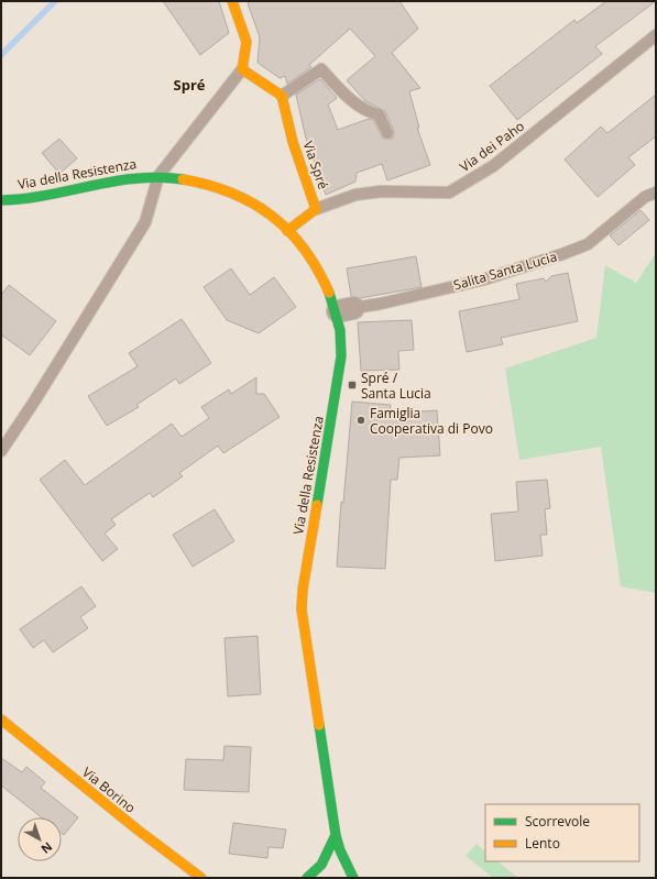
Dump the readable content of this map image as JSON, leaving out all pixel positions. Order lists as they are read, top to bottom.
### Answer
{
  "streets": {
    "street": ["Via Spré", "Via della Resistenza", "Via Borino"],
    "lane": ["Via dei Paho", "Salita Santa Lucia"]
  },
  "crossings": [
    ["Via dei Paho", "Via Spré"],
    ["Via Spré", "Via della Resistenza"],
    ["Via della Resistenza", "Salita Santa Lucia"]
  ],
  "districts": ["Spré"],
  "places": {
    "transit": ["Spré / Santa Lucia"],
    "other": ["Famiglia Cooperativa di Povo"]
  },
  "legend": ["Scorrevole", "Lento"],
  "north": "bottom right"
}
